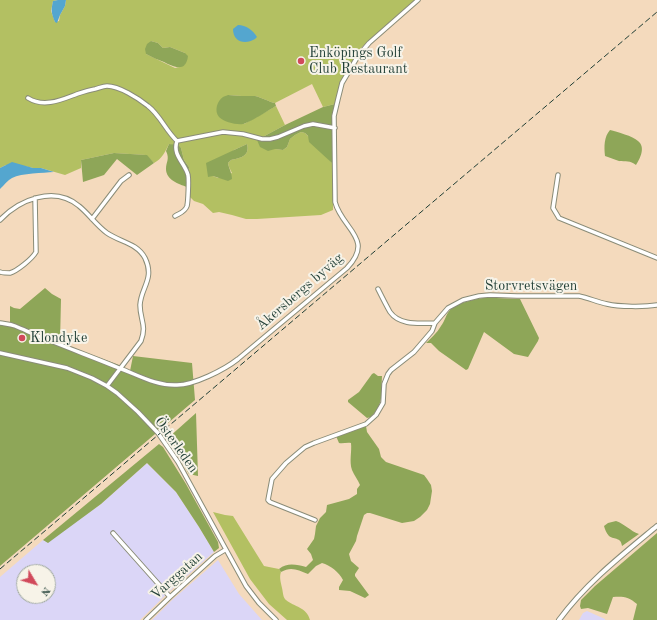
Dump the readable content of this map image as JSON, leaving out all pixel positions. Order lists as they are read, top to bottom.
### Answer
{
  "streets": {
    "street": [
      "Storvretsvägen",
      "Åkersbergs byväg",
      "Österleden",
      "Varggatan"
    ]
  },
  "crossings": [
    ["Österleden", "Varggatan"]
  ],
  "places": ["Enköpings Golf Club Restaurant", "Klondyke"],
  "north": "bottom right"
}
